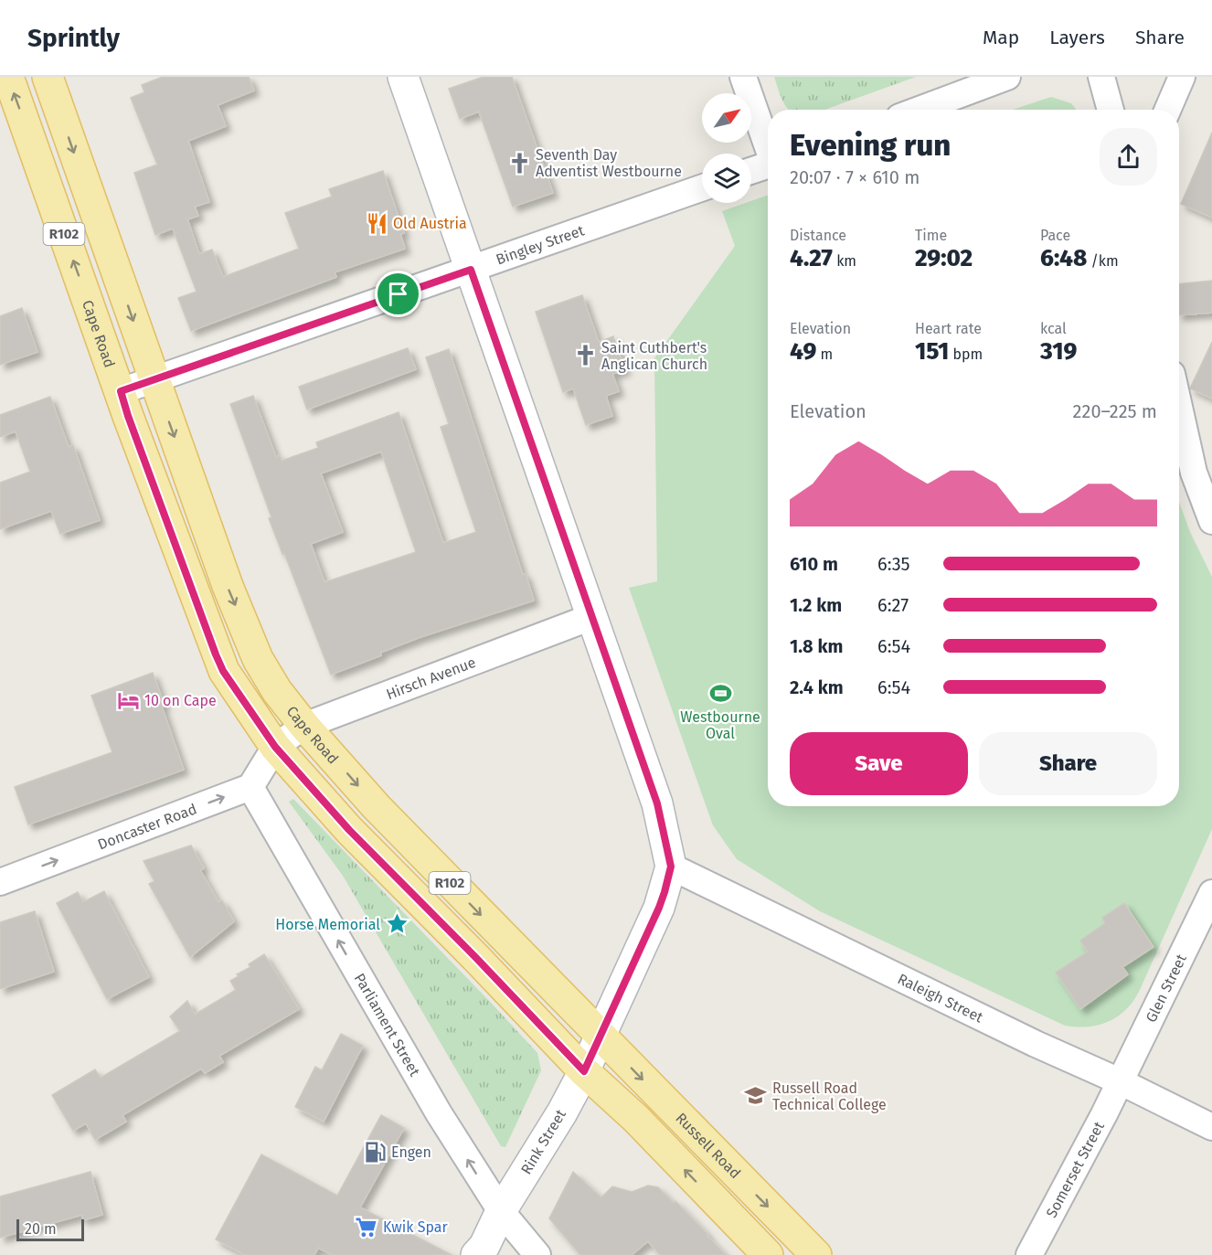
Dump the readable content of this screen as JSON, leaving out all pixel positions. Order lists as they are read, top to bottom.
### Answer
{
  "streets": {
    "main road": ["R102", "Cape Road", "Russell Road"],
    "street": [
      "Bingley Street",
      "Hirsch Avenue",
      "Doncaster Road",
      "Glen Street",
      "Raleigh Street",
      "Parliament Street",
      "Rink Street",
      "Somerset Street"
    ]
  },
  "crossings": [
    ["R102", "Cape Road"],
    ["R102", "Rink Street"],
    ["Bingley Street", "Cape Road"],
    ["Cape Road", "Hirsch Avenue"],
    ["Cape Road", "Rink Street"],
    ["Cape Road", "Russell Road"],
    ["Doncaster Road", "Parliament Street"],
    ["Glen Street", "Raleigh Street"],
    ["Glen Street", "Somerset Street"],
    ["Raleigh Street", "Rink Street"],
    ["Raleigh Street", "Somerset Street"],
    ["Parliament Street", "Rink Street"],
    ["Rink Street", "Russell Road"]
  ],
  "one_way": ["Doncaster Road", "Parliament Street"],
  "places": {
    "church": ["Seventh Day Adventist Westbourne", "Saint Cuthbert's Anglican Church"],
    "restaurant": ["Old Austria"],
    "sports": ["Westbourne Oval"],
    "hotel": ["10 on Cape"],
    "place": ["Horse Memorial"],
    "school or university": ["Russell Road Technical College"],
    "fuel station": ["Engen"],
    "supermarket": ["Kwik Spar"]
  },
  "scale_bar": "20 m",
  "north": "top right",
  "page": {
    "header": "Sprintly",
    "nav": ["Map", "Layers", "Share"],
    "heading": ["Evening run", "20:07 · 7 × 610 m"],
    "stats": [
      ["Distance", "4.27 km"],
      ["Time", "29:02"],
      ["Pace", "6:48 /km"],
      ["Elevation", "49 m"],
      ["Heart rate", "151 bpm"],
      ["kcal", "319"]
    ],
    "chart": ["Elevation", "220–225 m"],
    "list": [
      {
        "name": "610 m",
        "note": "6:35"
      },
      {
        "name": "1.2 km",
        "note": "6:27"
      },
      {
        "name": "1.8 km",
        "note": "6:54"
      },
      {
        "name": "2.4 km",
        "note": "6:54"
      }
    ],
    "buttons": ["Save", "Share"],
    "scale": "20 m"
  }
}
